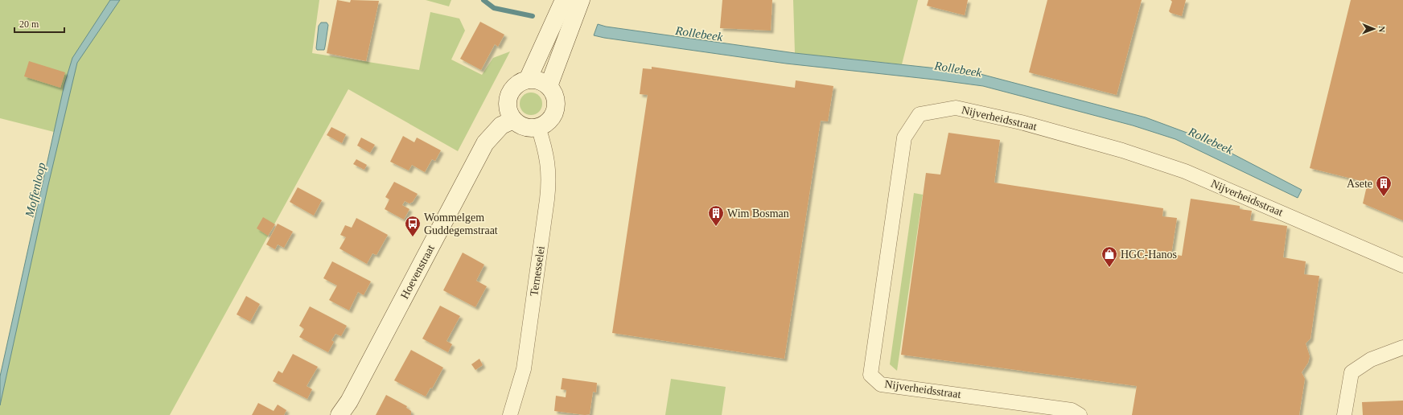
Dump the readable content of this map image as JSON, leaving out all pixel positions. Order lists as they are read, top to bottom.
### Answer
{
  "streets": {
    "street": ["Nijverheidsstraat", "Ternesselei", "Hoevenstraat"]
  },
  "crossings": [
    ["Ternesselei", "Hoevenstraat"]
  ],
  "water": ["Rollebeek", "Moffenloop"],
  "places": {
    "building": ["Asete", "Wim Bosman"],
    "bus stop": ["Wommelgem Guddegemstraat"],
    "shop": ["HGC-Hanos"]
  },
  "scale_bar": "20 m",
  "north": "right"
}
